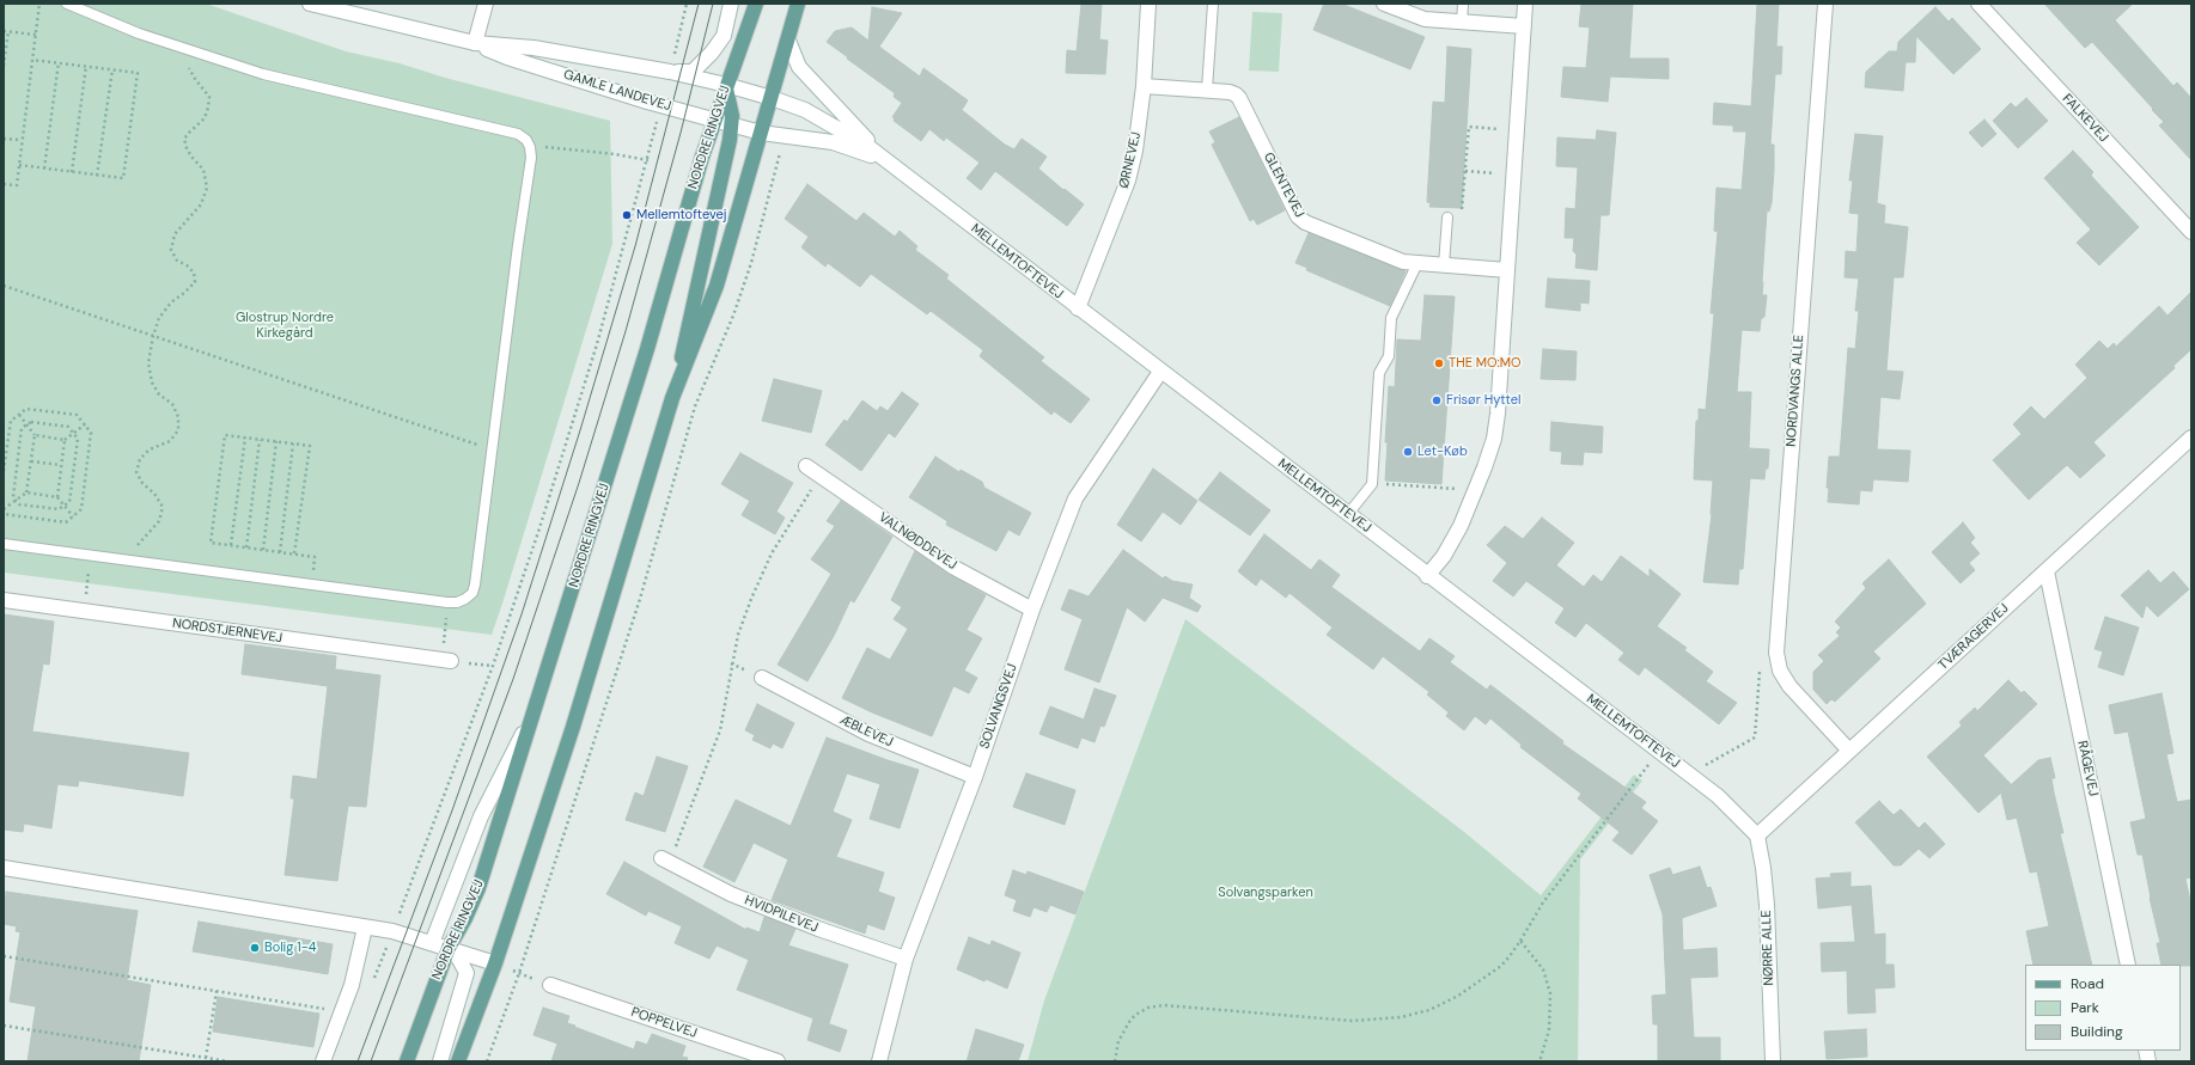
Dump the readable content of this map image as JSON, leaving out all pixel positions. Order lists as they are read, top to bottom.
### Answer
{
  "streets": {
    "main road": ["NORDRE RINGVEJ"],
    "street": [
      "GAMLE LANDEVEJ",
      "FALKEVEJ",
      "ØRNEVEJ",
      "GLENTEVEJ",
      "MELLEMTOFTEVEJ",
      "NORDVANGS ALLE",
      "VALNØDDEVEJ",
      "NORDSTJERNEVEJ",
      "TVÆRAGERVEJ",
      "SOLVANGSVEJ",
      "ÆBLEVEJ",
      "RÅGEVEJ",
      "HVIDPILEVEJ",
      "NØRRE ALLE",
      "POPPELVEJ"
    ]
  },
  "crossings": [
    ["GAMLE LANDEVEJ", "NORDRE RINGVEJ"],
    ["GAMLE LANDEVEJ", "MELLEMTOFTEVEJ"],
    ["NORDRE RINGVEJ", "MELLEMTOFTEVEJ"],
    ["ØRNEVEJ", "GLENTEVEJ"],
    ["ØRNEVEJ", "MELLEMTOFTEVEJ"],
    ["MELLEMTOFTEVEJ", "TVÆRAGERVEJ"],
    ["MELLEMTOFTEVEJ", "SOLVANGSVEJ"],
    ["MELLEMTOFTEVEJ", "NØRRE ALLE"],
    ["NORDVANGS ALLE", "TVÆRAGERVEJ"],
    ["VALNØDDEVEJ", "SOLVANGSVEJ"],
    ["TVÆRAGERVEJ", "RÅGEVEJ"],
    ["TVÆRAGERVEJ", "NØRRE ALLE"],
    ["SOLVANGSVEJ", "ÆBLEVEJ"],
    ["SOLVANGSVEJ", "HVIDPILEVEJ"]
  ],
  "parks": ["Glostrup Nordre Kirkegård", "Solvangsparken"],
  "places": [
    "Mellemtoftevej",
    "THE MO:MO",
    "Frisør Hyttel",
    "Let-Køb",
    "Bolig 1-4"
  ],
  "legend": ["Road", "Park", "Building"]
}
